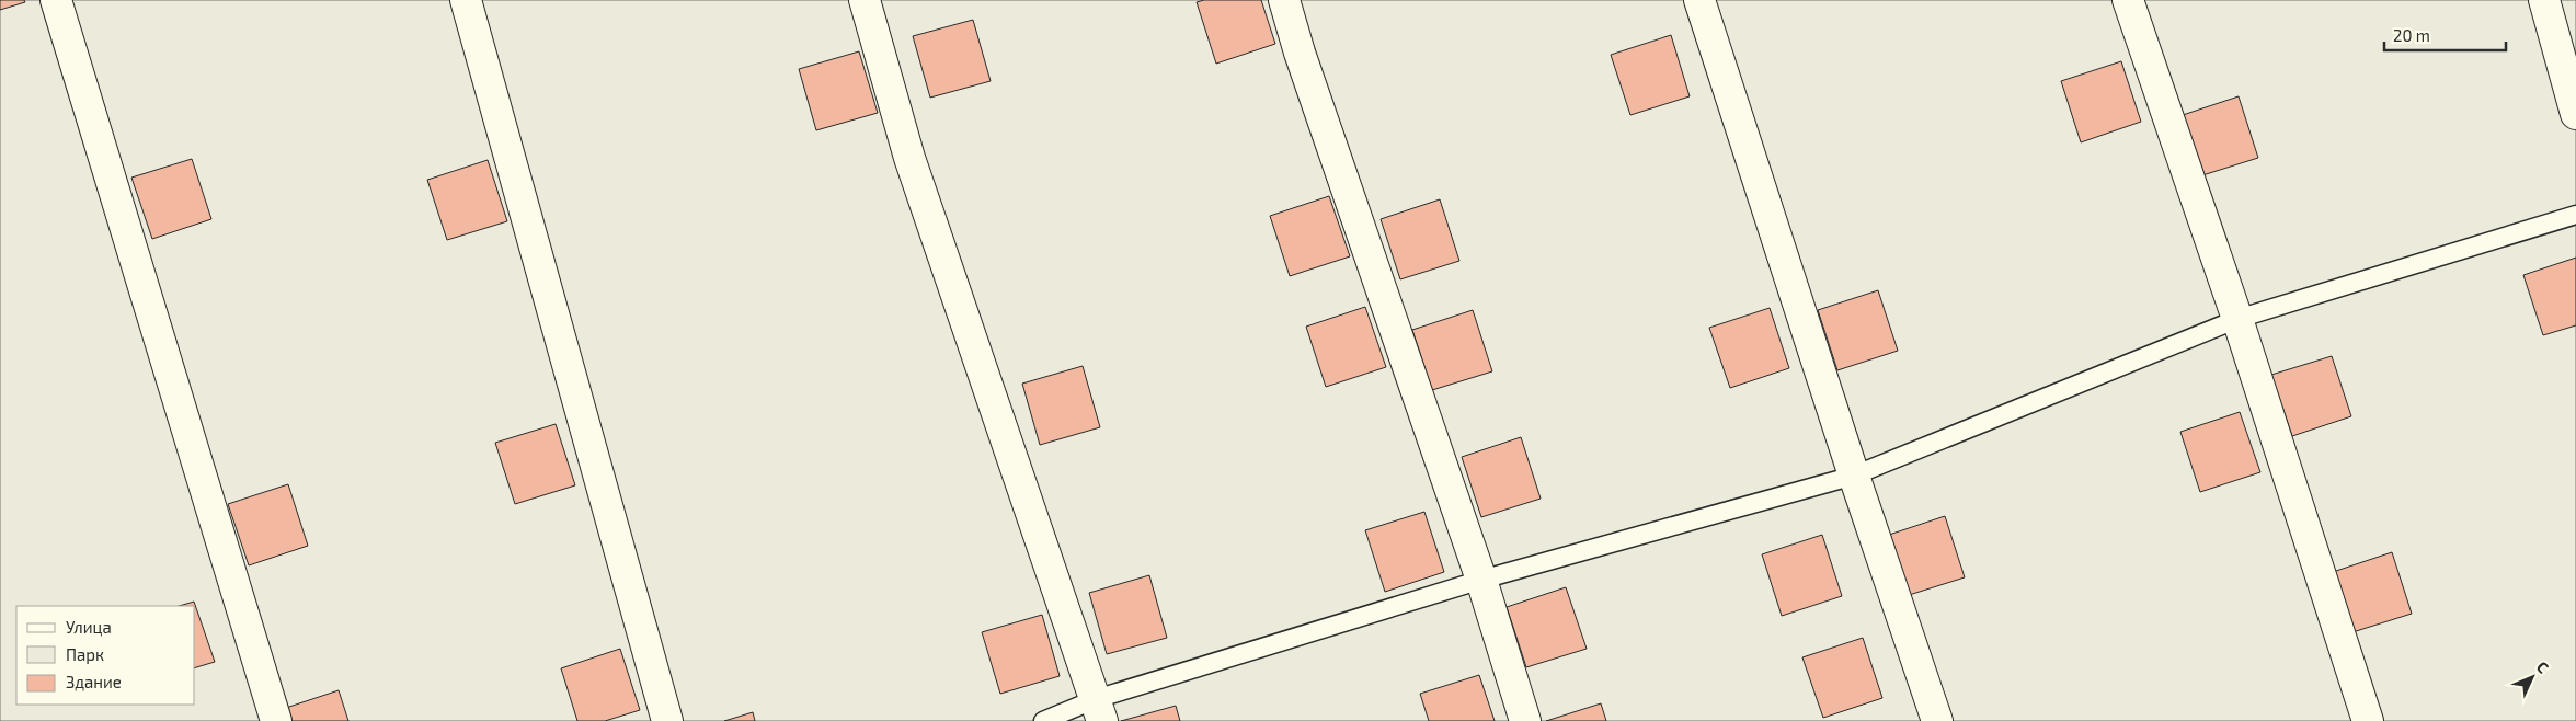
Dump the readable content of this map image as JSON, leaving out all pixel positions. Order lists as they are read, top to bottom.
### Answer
{
  "legend": ["Улица", "Парк", "Здание"],
  "scale_bar": "20 m",
  "north": "top right"
}
